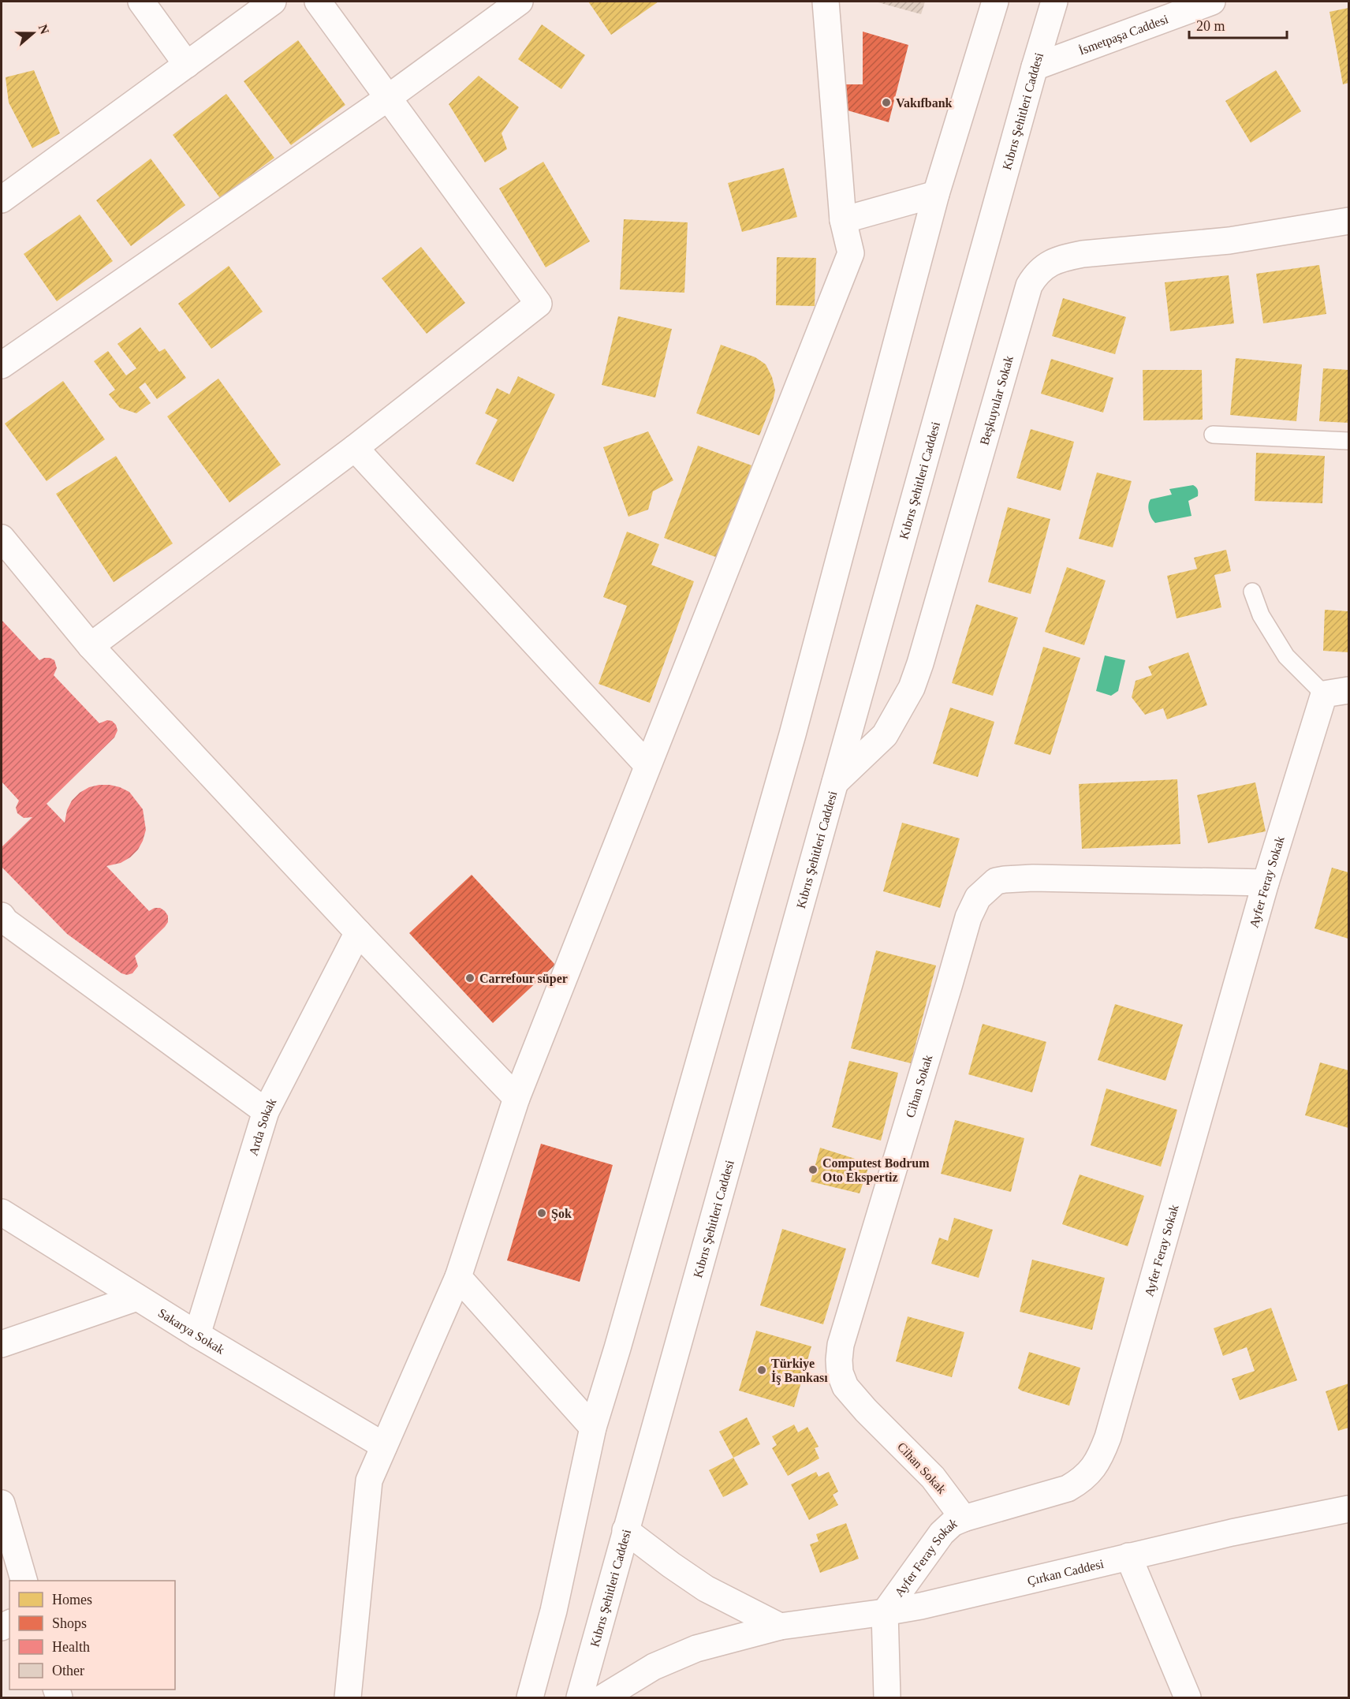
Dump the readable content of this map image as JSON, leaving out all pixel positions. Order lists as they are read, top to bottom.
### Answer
{
  "streets": {
    "main road": [
      "İsmetpaşa Caddesi",
      "Kıbrıs Şehitleri Caddesi",
      "Beşkuyular Sokak",
      "Ayfer Feray Sokak",
      "Cihan Sokak",
      "Arda Sokak",
      "Sakarya Sokak",
      "Çırkan Caddesi"
    ]
  },
  "crossings": [
    ["İsmetpaşa Caddesi", "Kıbrıs Şehitleri Caddesi"],
    ["Kıbrıs Şehitleri Caddesi", "Beşkuyular Sokak"],
    ["Ayfer Feray Sokak", "Cihan Sokak"],
    ["Ayfer Feray Sokak", "Çırkan Caddesi"],
    ["Arda Sokak", "Sakarya Sokak"]
  ],
  "places": [
    "Vakıfbank",
    "Carrefour süper",
    "Computest Bodrum Oto Ekspertiz",
    "Şok",
    "Türkiye İş Bankası"
  ],
  "legend": [
    "Homes",
    "Shops",
    "Health",
    "Other"
  ],
  "scale_bar": "20 m",
  "north": "right"
}
